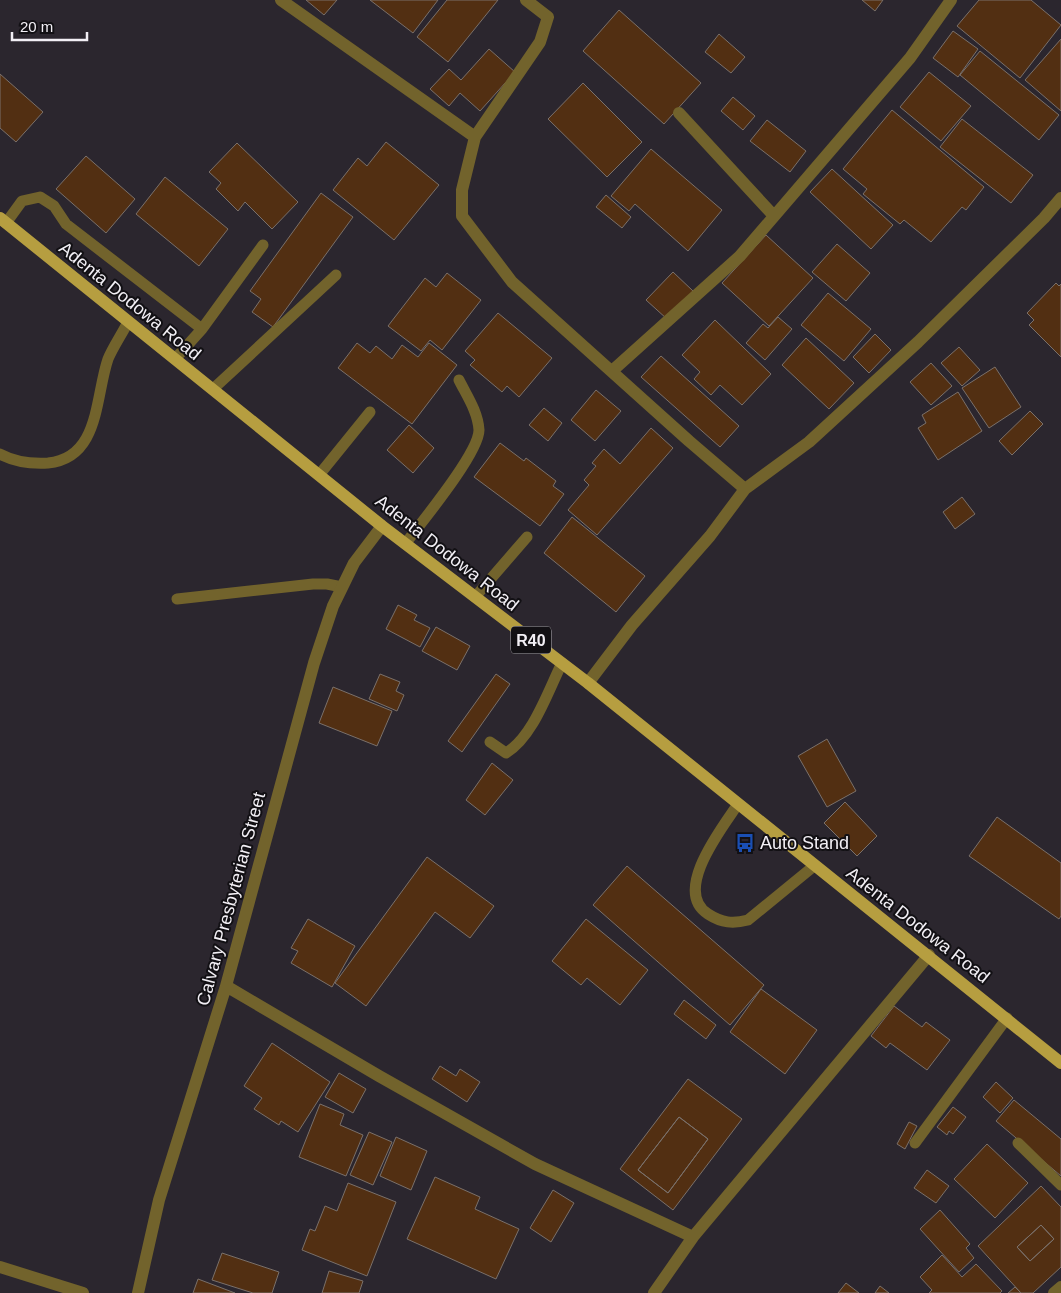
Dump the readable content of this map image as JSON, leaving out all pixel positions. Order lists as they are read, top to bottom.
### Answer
{
  "streets": {
    "main road": ["Adenta Dodowa Road", "R40"],
    "street": ["Calvary Presbyterian Street"]
  },
  "crossings": [
    ["Adenta Dodowa Road", "Calvary Presbyterian Street"]
  ],
  "places": {
    "bus stop": ["Auto Stand"]
  },
  "scale_bar": "20 m"
}
